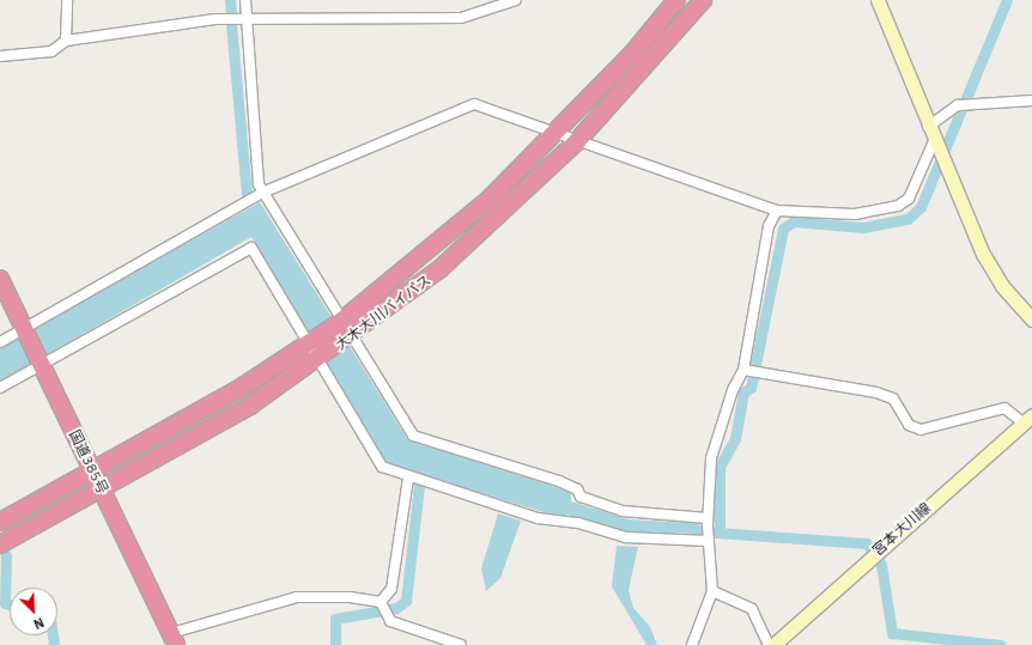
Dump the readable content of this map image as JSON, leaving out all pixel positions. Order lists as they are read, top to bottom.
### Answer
{
  "streets": {
    "highway": ["大木大川バイパス", "国道385号"],
    "street": ["宮本大川線"]
  },
  "crossings": [
    ["大木大川バイパス", "国道385号"]
  ],
  "north": "bottom right"
}
